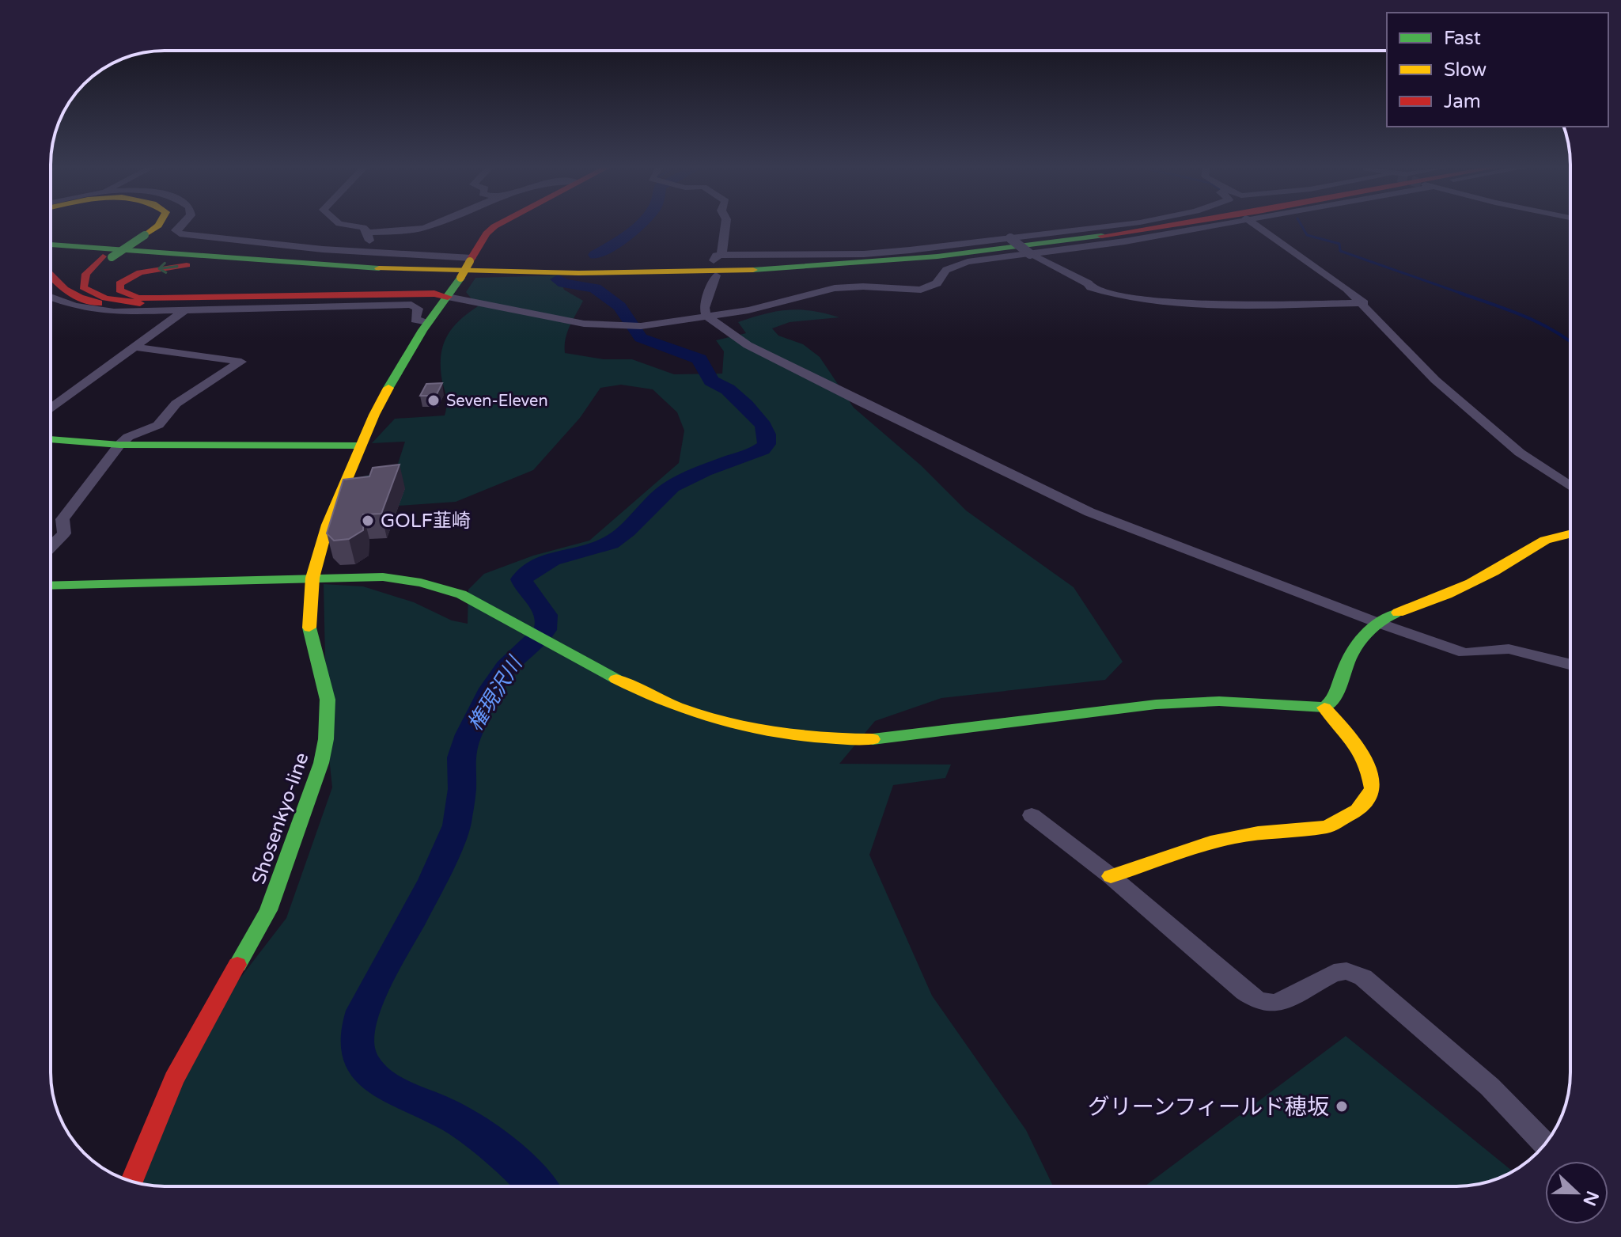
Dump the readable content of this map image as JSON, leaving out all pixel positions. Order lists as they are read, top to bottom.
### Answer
{
  "streets": {
    "main road": ["Shosenkyo-line"]
  },
  "water": ["権現沢川"],
  "places": ["Seven-Eleven", "GOLF韮崎", "グリーンフィールド穂坂"],
  "legend": ["Fast", "Slow", "Jam"],
  "north": "right"
}
